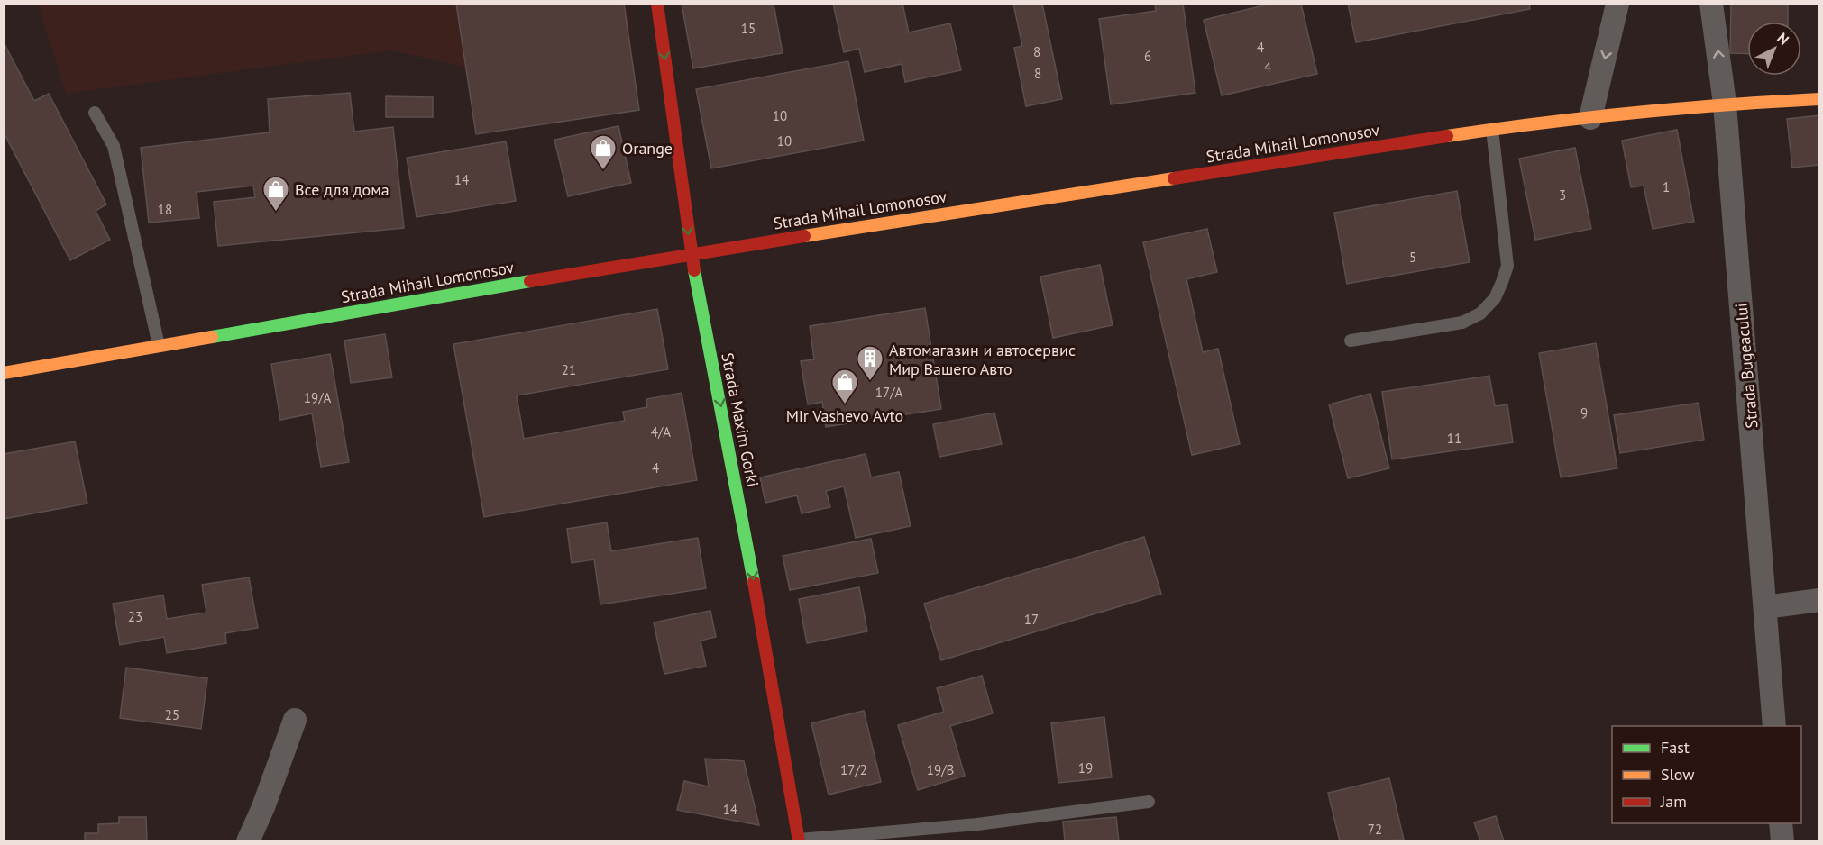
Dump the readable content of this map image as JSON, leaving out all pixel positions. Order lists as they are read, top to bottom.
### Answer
{
  "streets": {
    "street": ["Strada Mihail Lomonosov", "Strada Bugeacului", "Strada Maxim Gorki"]
  },
  "crossings": [
    ["Strada Mihail Lomonosov", "Strada Bugeacului"],
    ["Strada Mihail Lomonosov", "Strada Maxim Gorki"]
  ],
  "one_way": ["Strada Maxim Gorki"],
  "places": {
    "shop": ["Orange", "Все для дома", "Mir Vashevo Avto"],
    "building": ["Автомагазин и автосервис Мир Вашего Авто"]
  },
  "house_numbers": [
    "15",
    "4",
    "8",
    "6",
    "4",
    "8",
    "10",
    "10",
    "14",
    "1",
    "3",
    "18",
    "5",
    "21",
    "17/A",
    "19/A",
    "9",
    "4/A",
    "11",
    "4",
    "23",
    "17",
    "25",
    "19",
    "17/2",
    "19/B",
    "14",
    "72"
  ],
  "legend": ["Fast", "Slow", "Jam"],
  "north": "top right"
}
